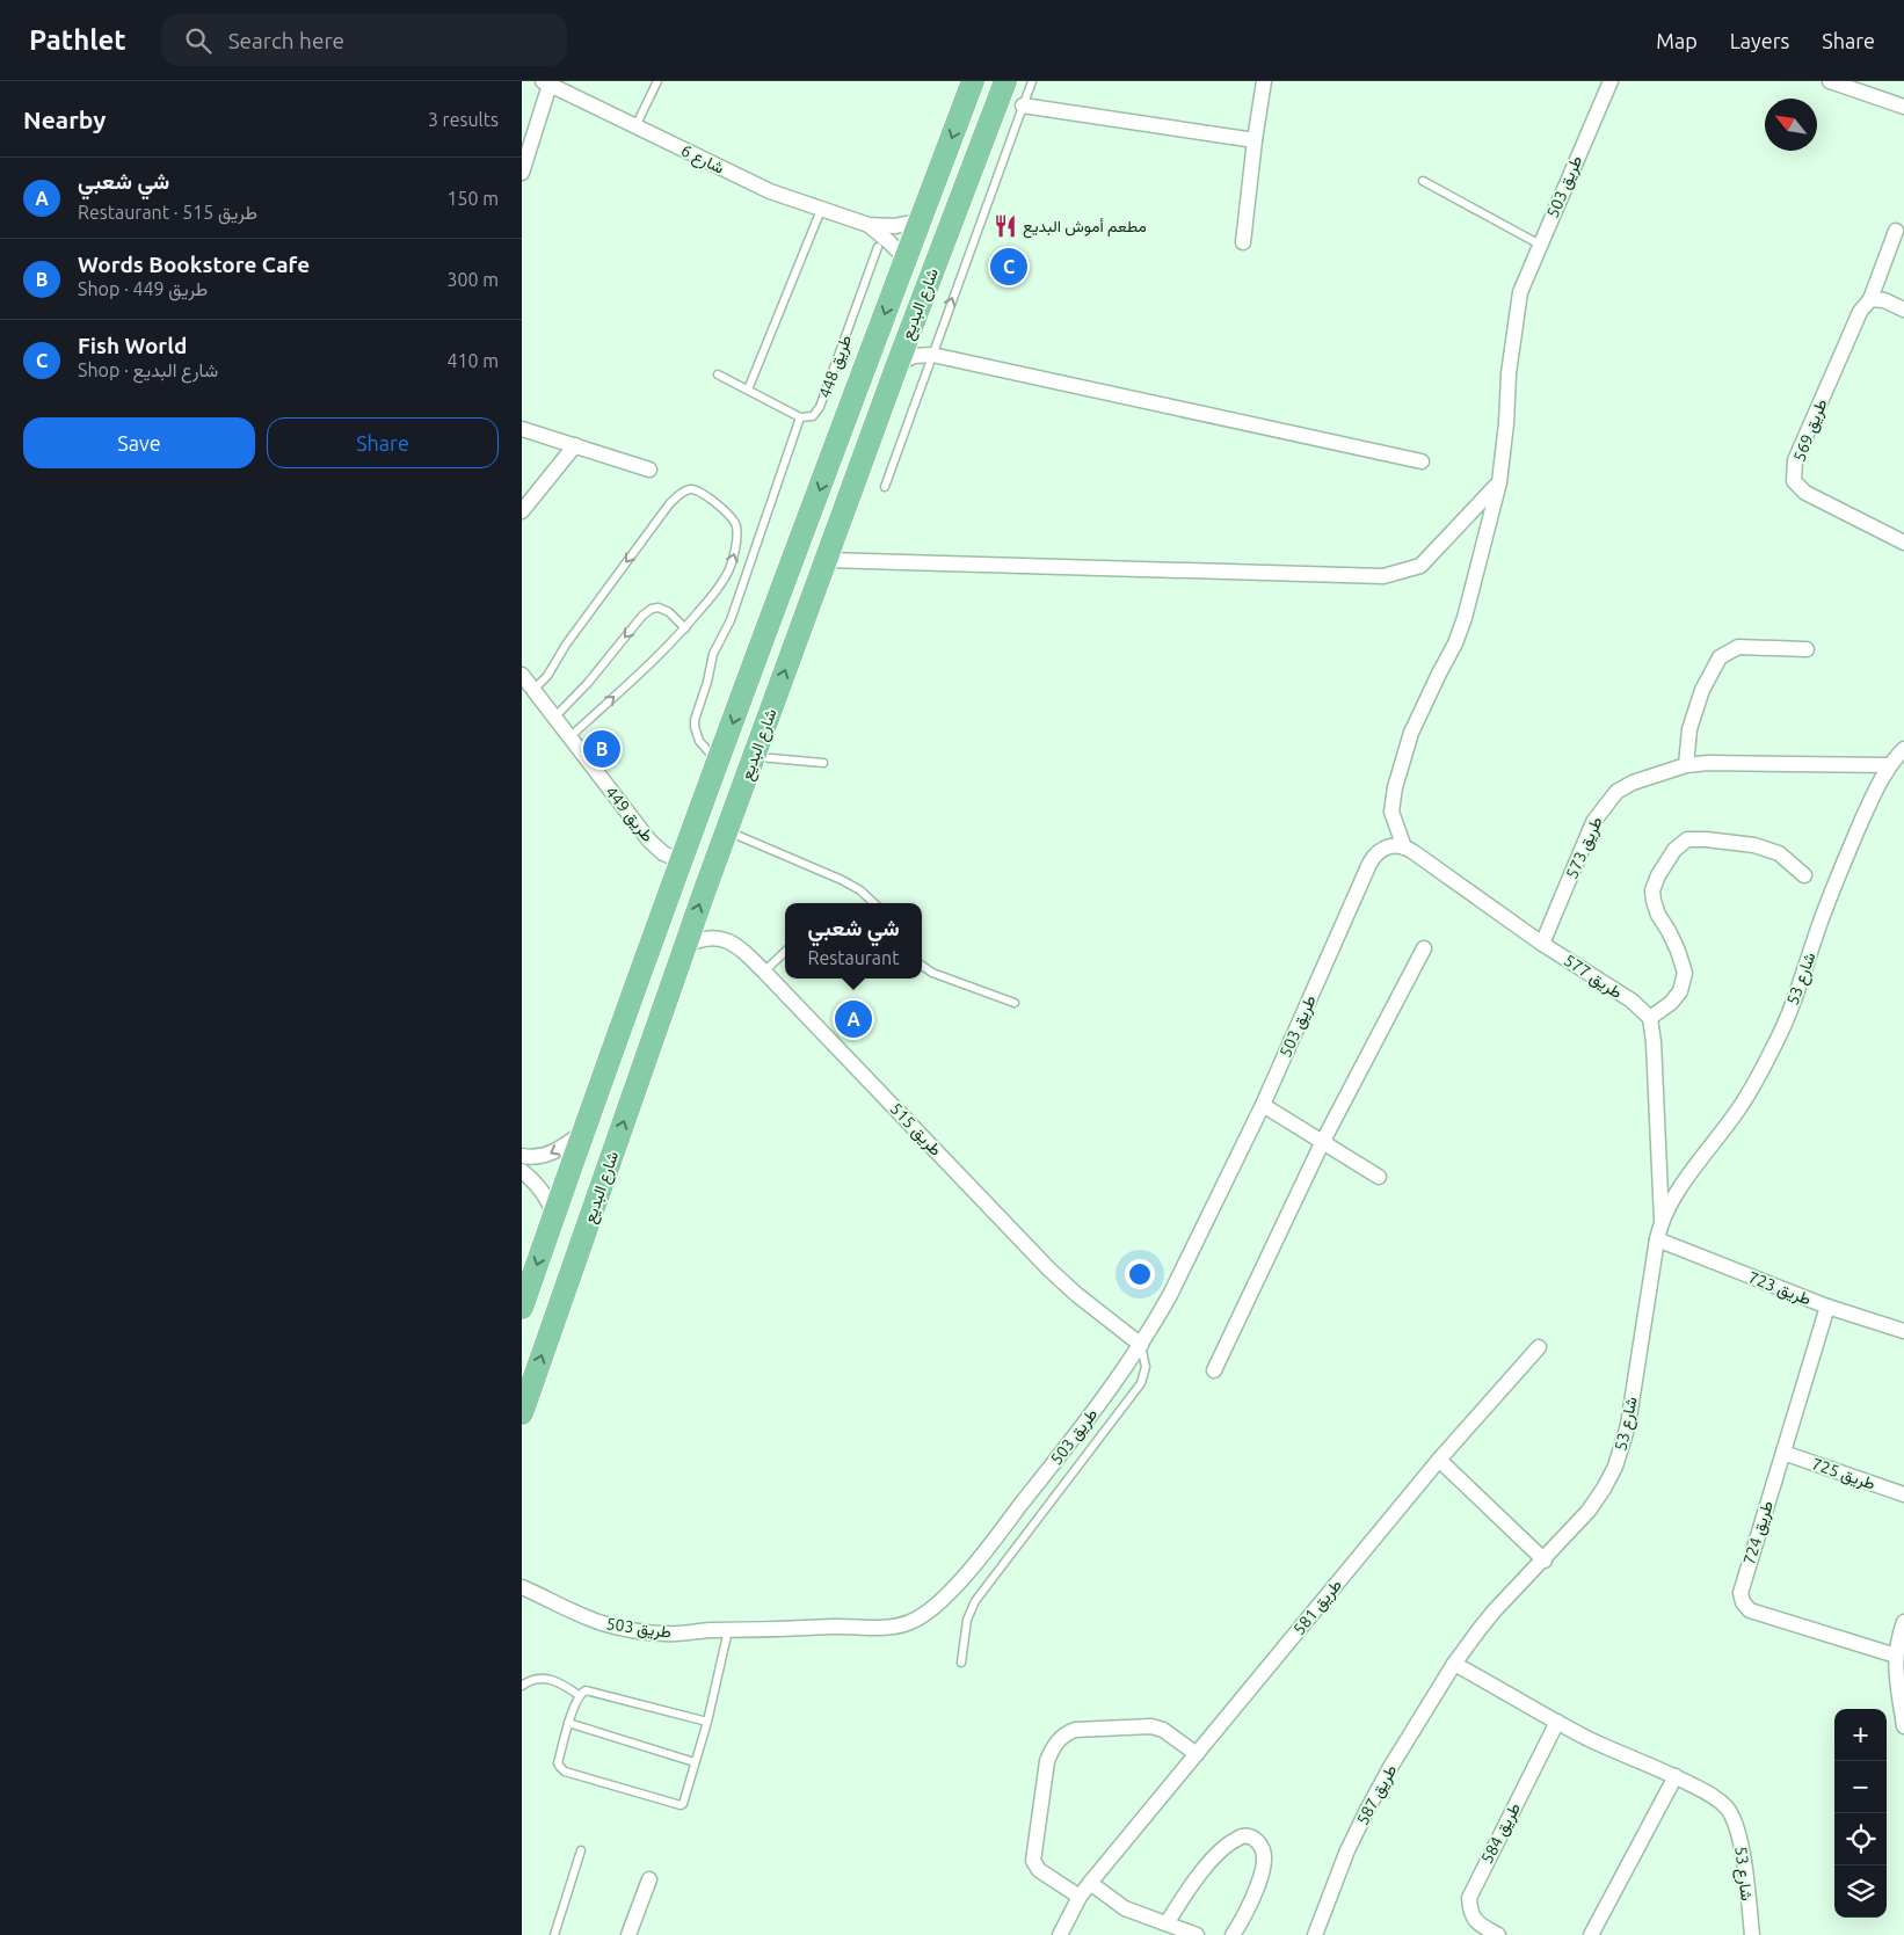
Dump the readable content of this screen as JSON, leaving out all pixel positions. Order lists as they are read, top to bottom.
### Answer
{
  "streets": {
    "main road": ["شارع البديع"],
    "street": [
      "شارع 6",
      "طريق 503",
      "طريق 569",
      "طريق 449",
      "طريق 573",
      "طريق 577",
      "شارع 53",
      "طريق 515",
      "طريق 723",
      "طريق 725",
      "طريق 724",
      "طريق 581",
      "طريق 587",
      "طريق 584"
    ],
    "lane": ["طريق 448"]
  },
  "crossings": [
    ["شارع 6", "شارع البديع"],
    ["طريق 503", "طريق 577"],
    ["طريق 503", "طريق 515"],
    ["شارع البديع", "طريق 449"],
    ["شارع البديع", "طريق 515"],
    ["طريق 573", "طريق 577"],
    ["طريق 573", "شارع 53"],
    ["شارع 53", "طريق 723"],
    ["شارع 53", "طريق 587"],
    ["شارع 53", "طريق 584"],
    ["طريق 723", "طريق 724"],
    ["طريق 725", "طريق 724"]
  ],
  "places": {
    "restaurant": ["مطعم أموش البديع"]
  },
  "north": "top left",
  "page": {
    "header": "Pathlet",
    "search": "Search here",
    "nav": ["Map", "Layers", "Share"],
    "heading": ["Nearby", "3 results"],
    "list": [
      {
        "mark": "A",
        "name": "شي شعبي",
        "note": "Restaurant · طريق 515",
        "value": "150 m"
      },
      {
        "mark": "B",
        "name": "Words Bookstore Cafe",
        "note": "Shop · طريق 449",
        "value": "300 m"
      },
      {
        "mark": "C",
        "name": "Fish World",
        "note": "Shop · شارع البديع",
        "value": "410 m"
      }
    ],
    "pins": ["C", "B", "A"],
    "buttons": ["Save", "Share"],
    "popup": ["شي شعبي", "Restaurant"],
    "map_buttons": ["+", "−"]
  }
}
